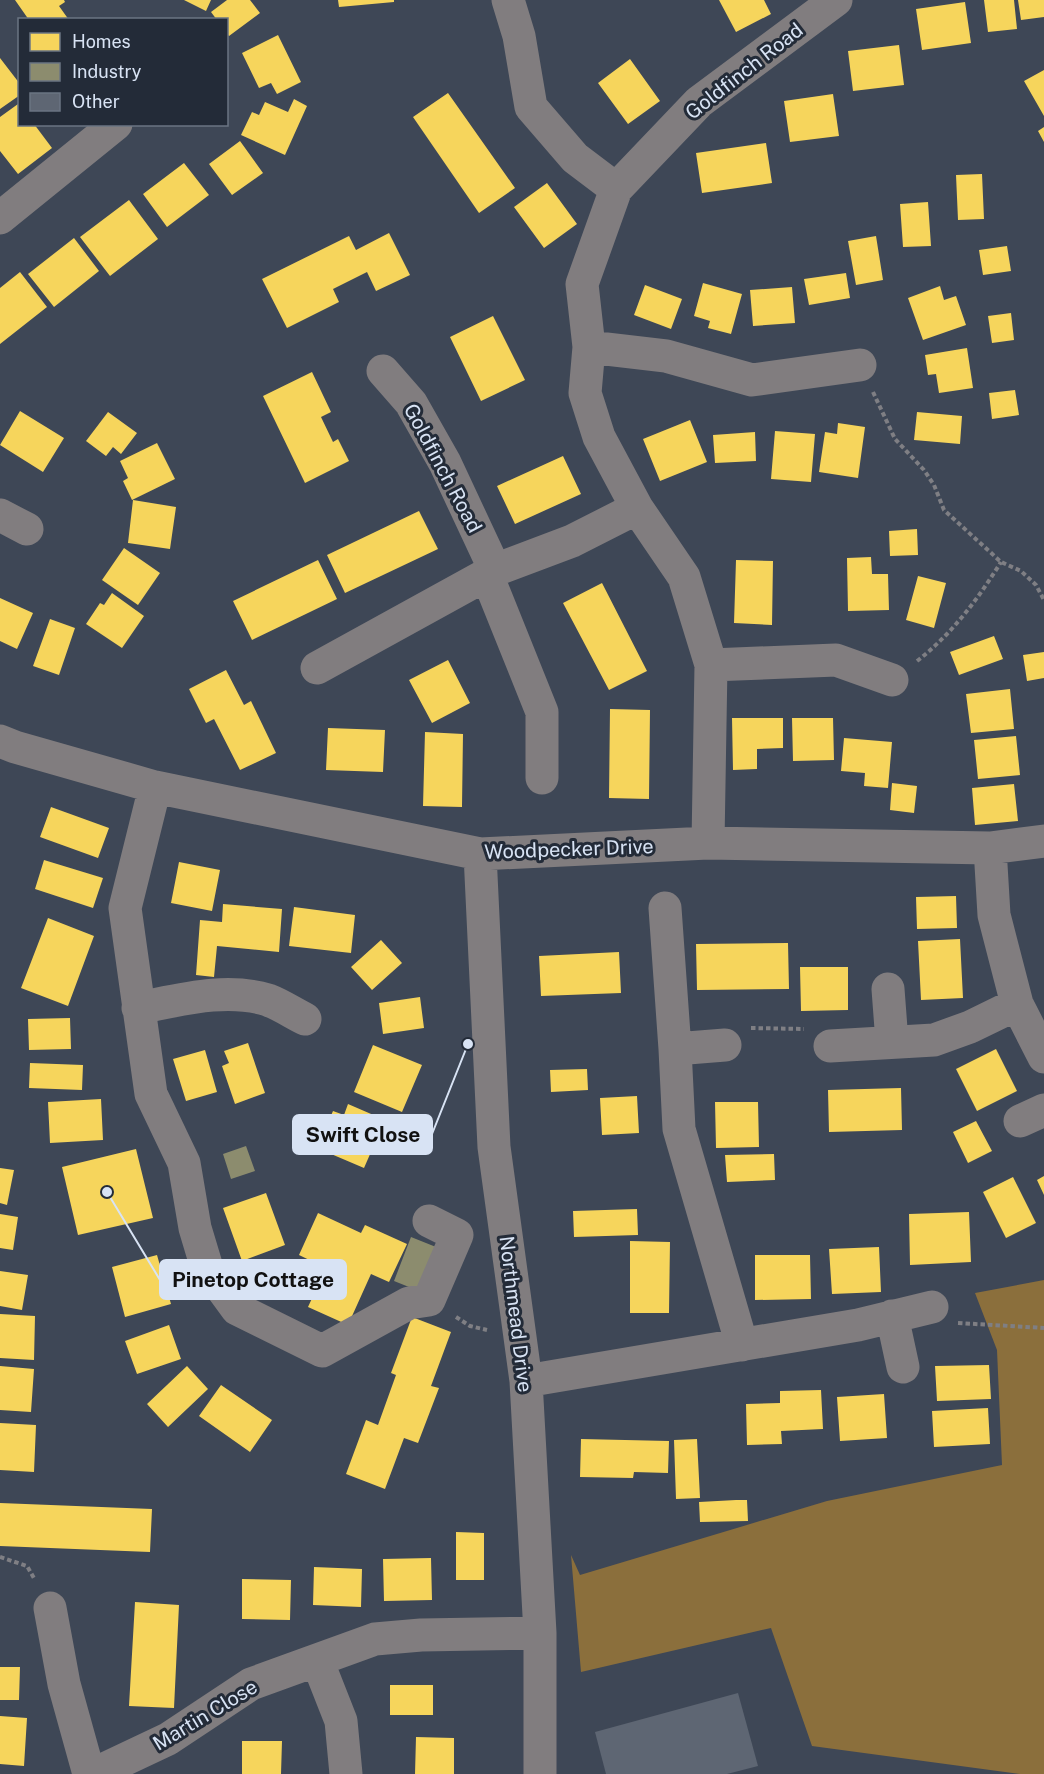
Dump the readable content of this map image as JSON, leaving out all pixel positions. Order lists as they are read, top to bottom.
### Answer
{
  "streets": {
    "street": [
      "Goldfinch Road",
      "Woodpecker Drive",
      "Northmead Drive",
      "Martin Close"
    ]
  },
  "crossings": [
    ["Goldfinch Road", "Woodpecker Drive"],
    ["Woodpecker Drive", "Northmead Drive"],
    ["Northmead Drive", "Martin Close"]
  ],
  "places": ["Swift Close", "Pinetop Cottage"],
  "legend": ["Homes", "Industry", "Other"]
}
